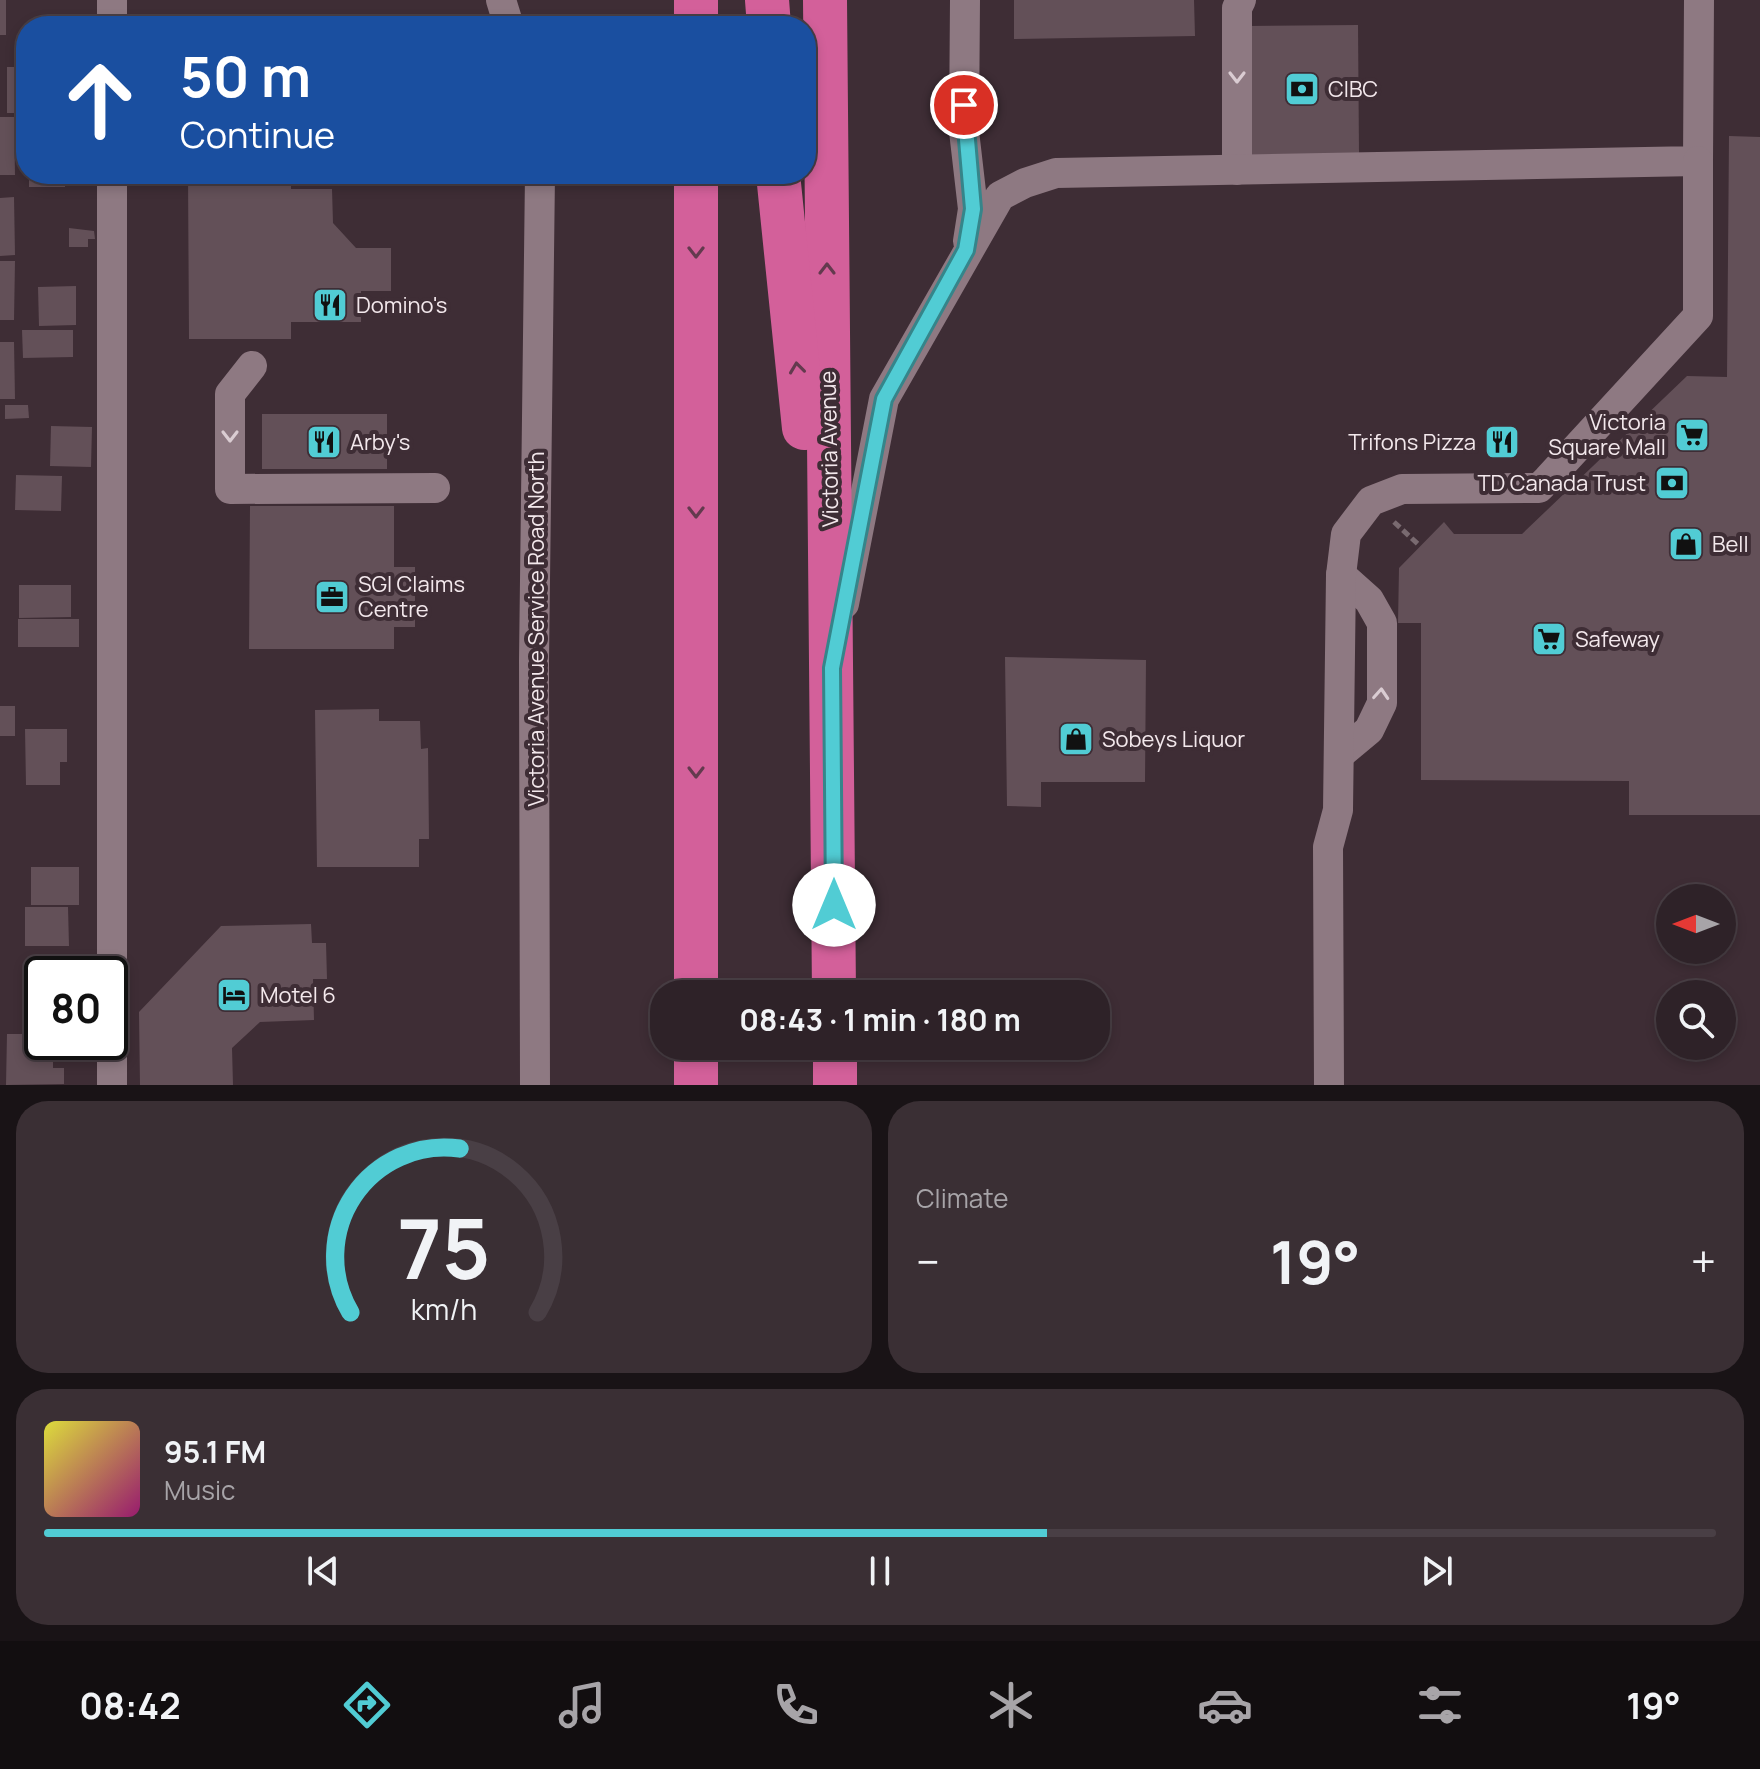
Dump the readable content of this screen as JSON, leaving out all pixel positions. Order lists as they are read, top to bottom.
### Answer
{
  "streets": {
    "highway": ["Victoria Avenue"],
    "street": ["Victoria Avenue Service Road North"]
  },
  "places": {
    "bank": ["CIBC", "TD Canada Trust"],
    "restaurant": ["Domino's", "Arby's", "Trifons Pizza"],
    "supermarket": ["Victoria Square Mall", "Safeway"],
    "shop": ["Bell", "Sobeys Liquor"],
    "office": ["SGI Claims Centre"],
    "hotel": ["Motel 6"]
  },
  "north": "left",
  "page": {
    "turn": ["50 m", "Continue"],
    "limit": "80",
    "trip": "08:43 · 1 min · 180 m",
    "tile": "Climate",
    "heat": ["−", "19°", "+"],
    "song": ["95.1 FM", "Music"],
    "tabs": ["08:42", "19°"],
    "gauge": ["75", "km/h"]
  }
}
